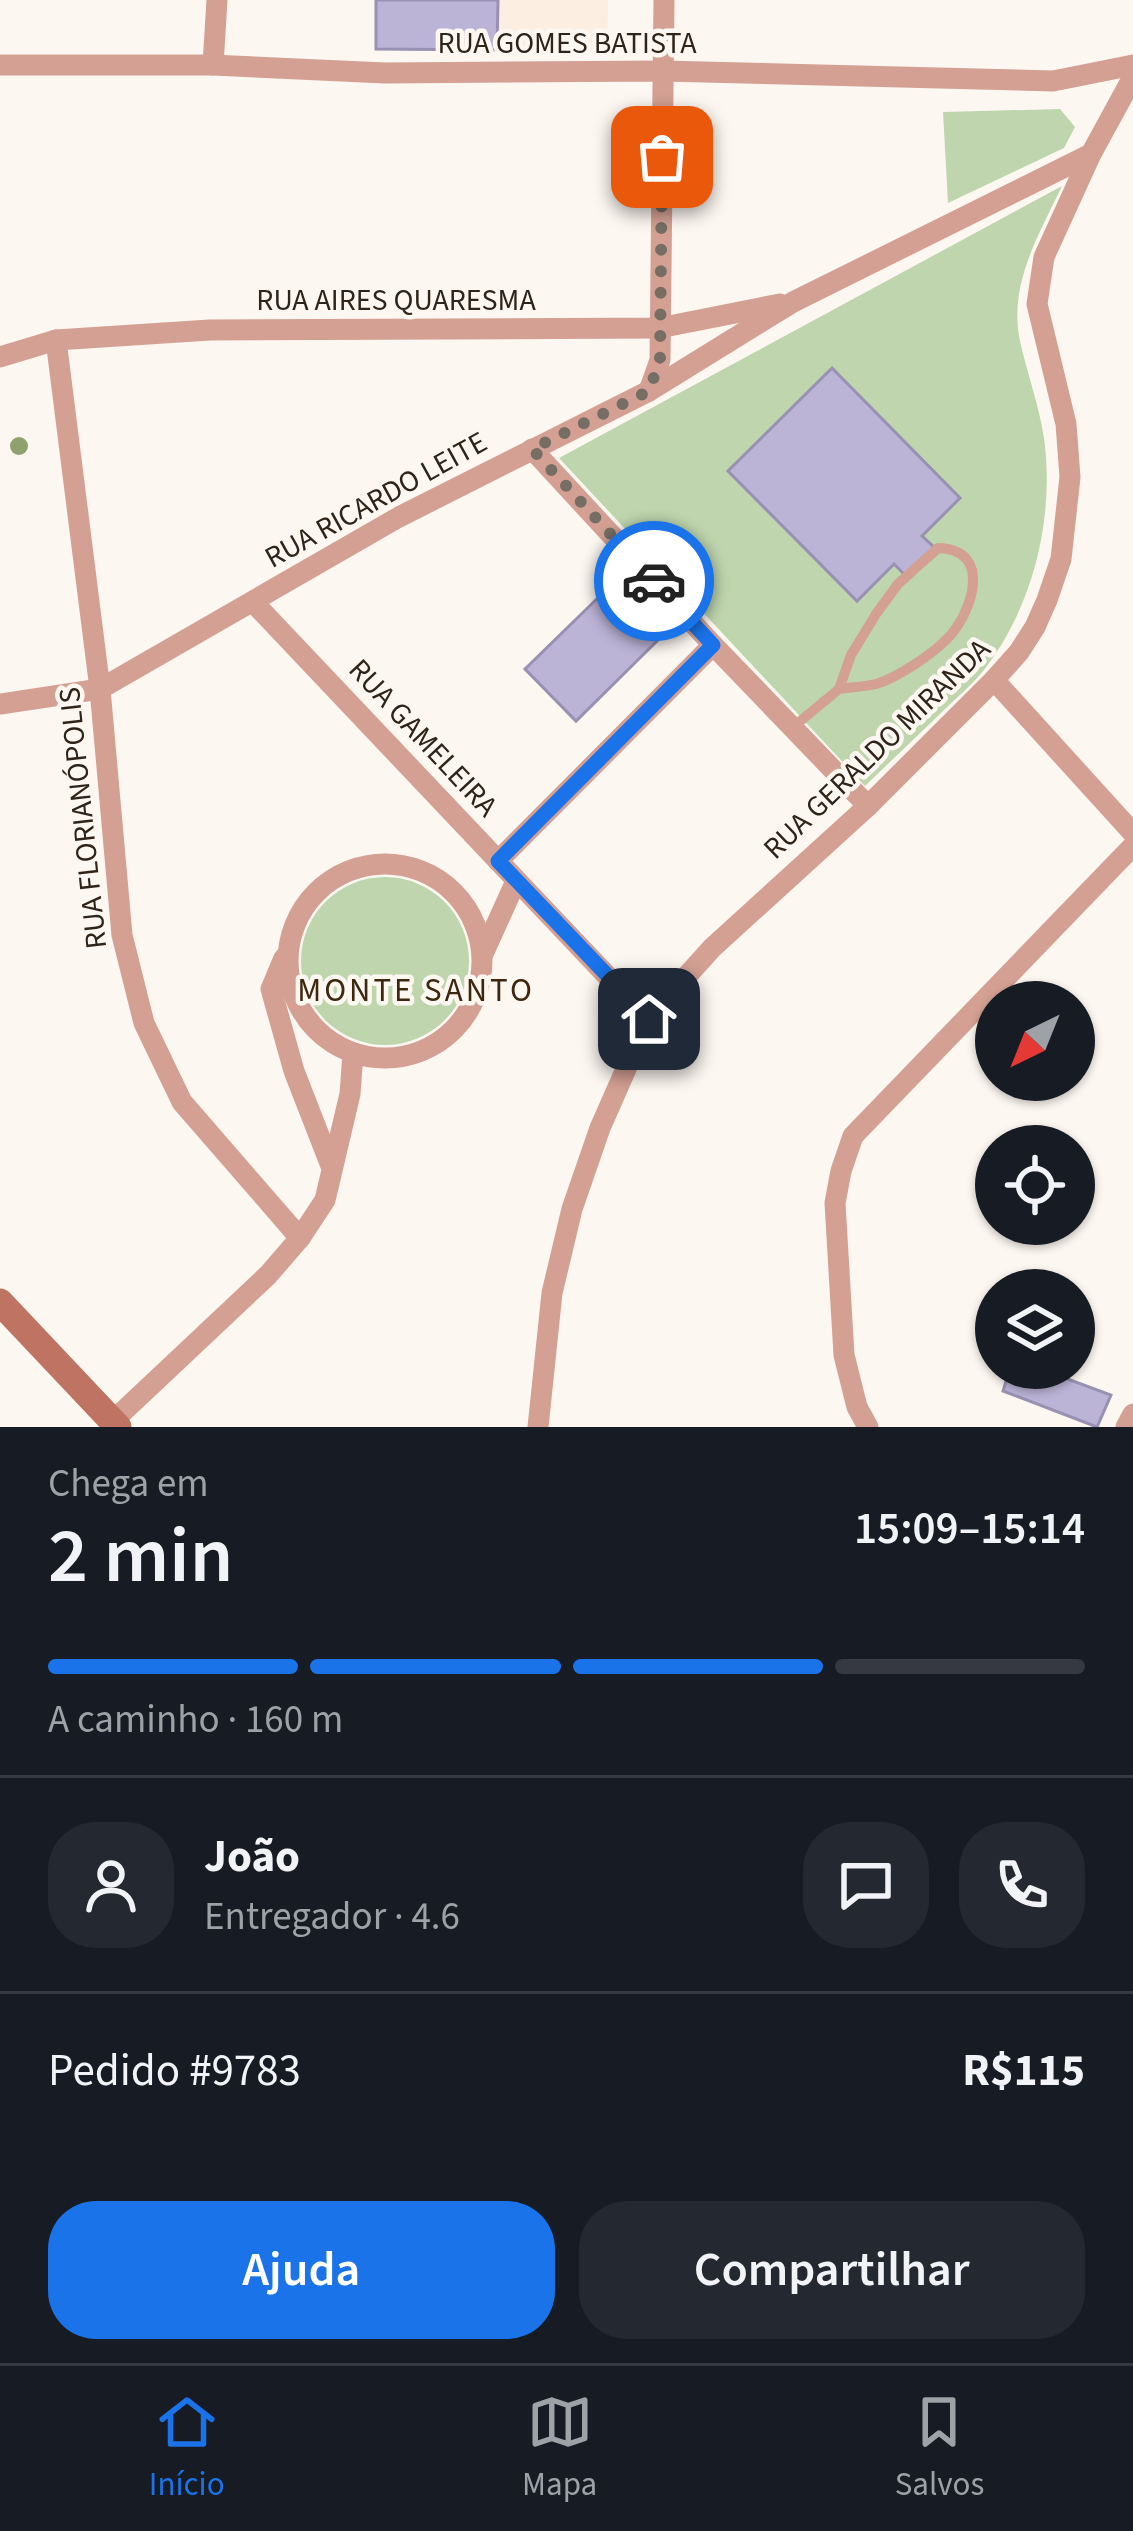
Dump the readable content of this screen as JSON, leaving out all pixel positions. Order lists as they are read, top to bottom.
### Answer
{
  "streets": {
    "street": [
      "RUA GOMES BATISTA",
      "RUA AIRES QUARESMA",
      "RUA RICARDO LEITE",
      "RUA GAMELEIRA",
      "RUA GERALDO MIRANDA",
      "RUA FLORIANÓPOLIS"
    ]
  },
  "crossings": [
    ["RUA AIRES QUARESMA", "RUA RICARDO LEITE"],
    ["RUA AIRES QUARESMA", "RUA FLORIANÓPOLIS"],
    ["RUA RICARDO LEITE", "RUA GAMELEIRA"],
    ["RUA RICARDO LEITE", "RUA GERALDO MIRANDA"],
    ["RUA RICARDO LEITE", "RUA FLORIANÓPOLIS"],
    ["RUA GAMELEIRA", "RUA GERALDO MIRANDA"]
  ],
  "districts": ["MONTE SANTO"],
  "north": "bottom left",
  "page": {
    "heading": ["2 min", "Chega em", "15:09–15:14"],
    "panel": [
      "João",
      "Entregador · 4.6",
      "Pedido #9783",
      "R$115"
    ],
    "bar": "A caminho · 160 m",
    "buttons": ["Ajuda", "Compartilhar"],
    "tabs": ["Início", "Mapa", "Salvos"]
  }
}
